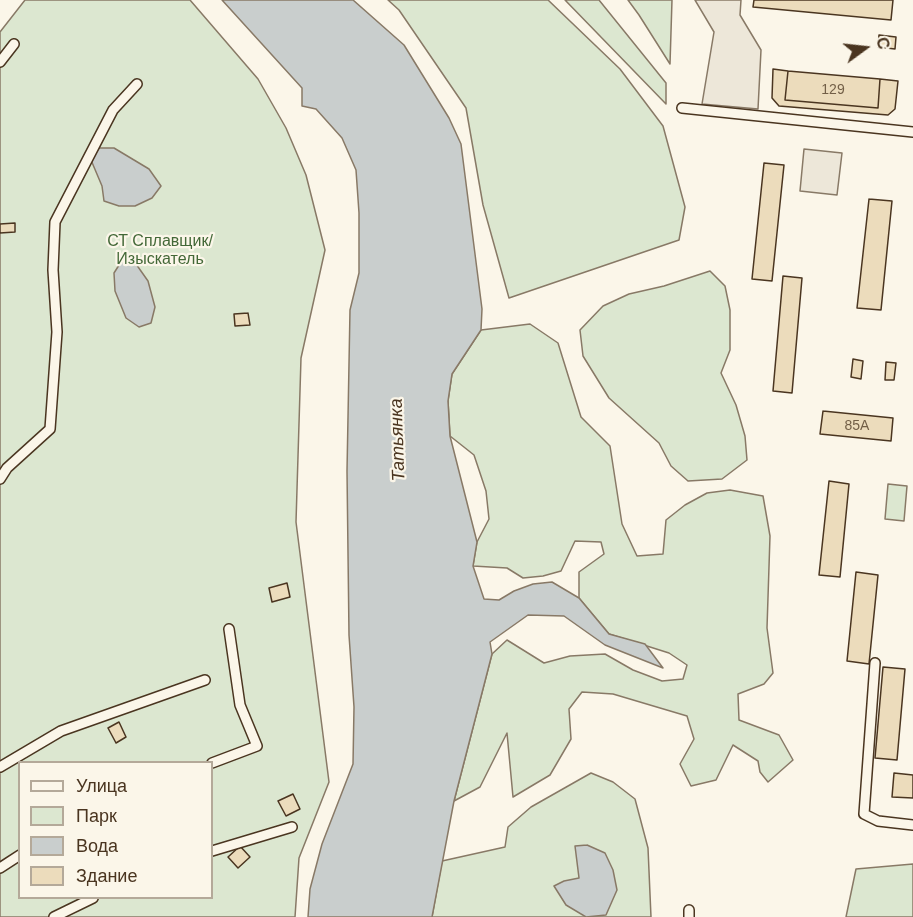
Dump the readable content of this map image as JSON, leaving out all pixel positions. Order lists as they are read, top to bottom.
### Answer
{
  "water": ["Татьянка"],
  "parks": ["СТ Сплавщик/ Изыскатель"],
  "house_numbers": ["129", "85А"],
  "legend": [
    "Улица",
    "Парк",
    "Вода",
    "Здание"
  ],
  "north": "right"
}
